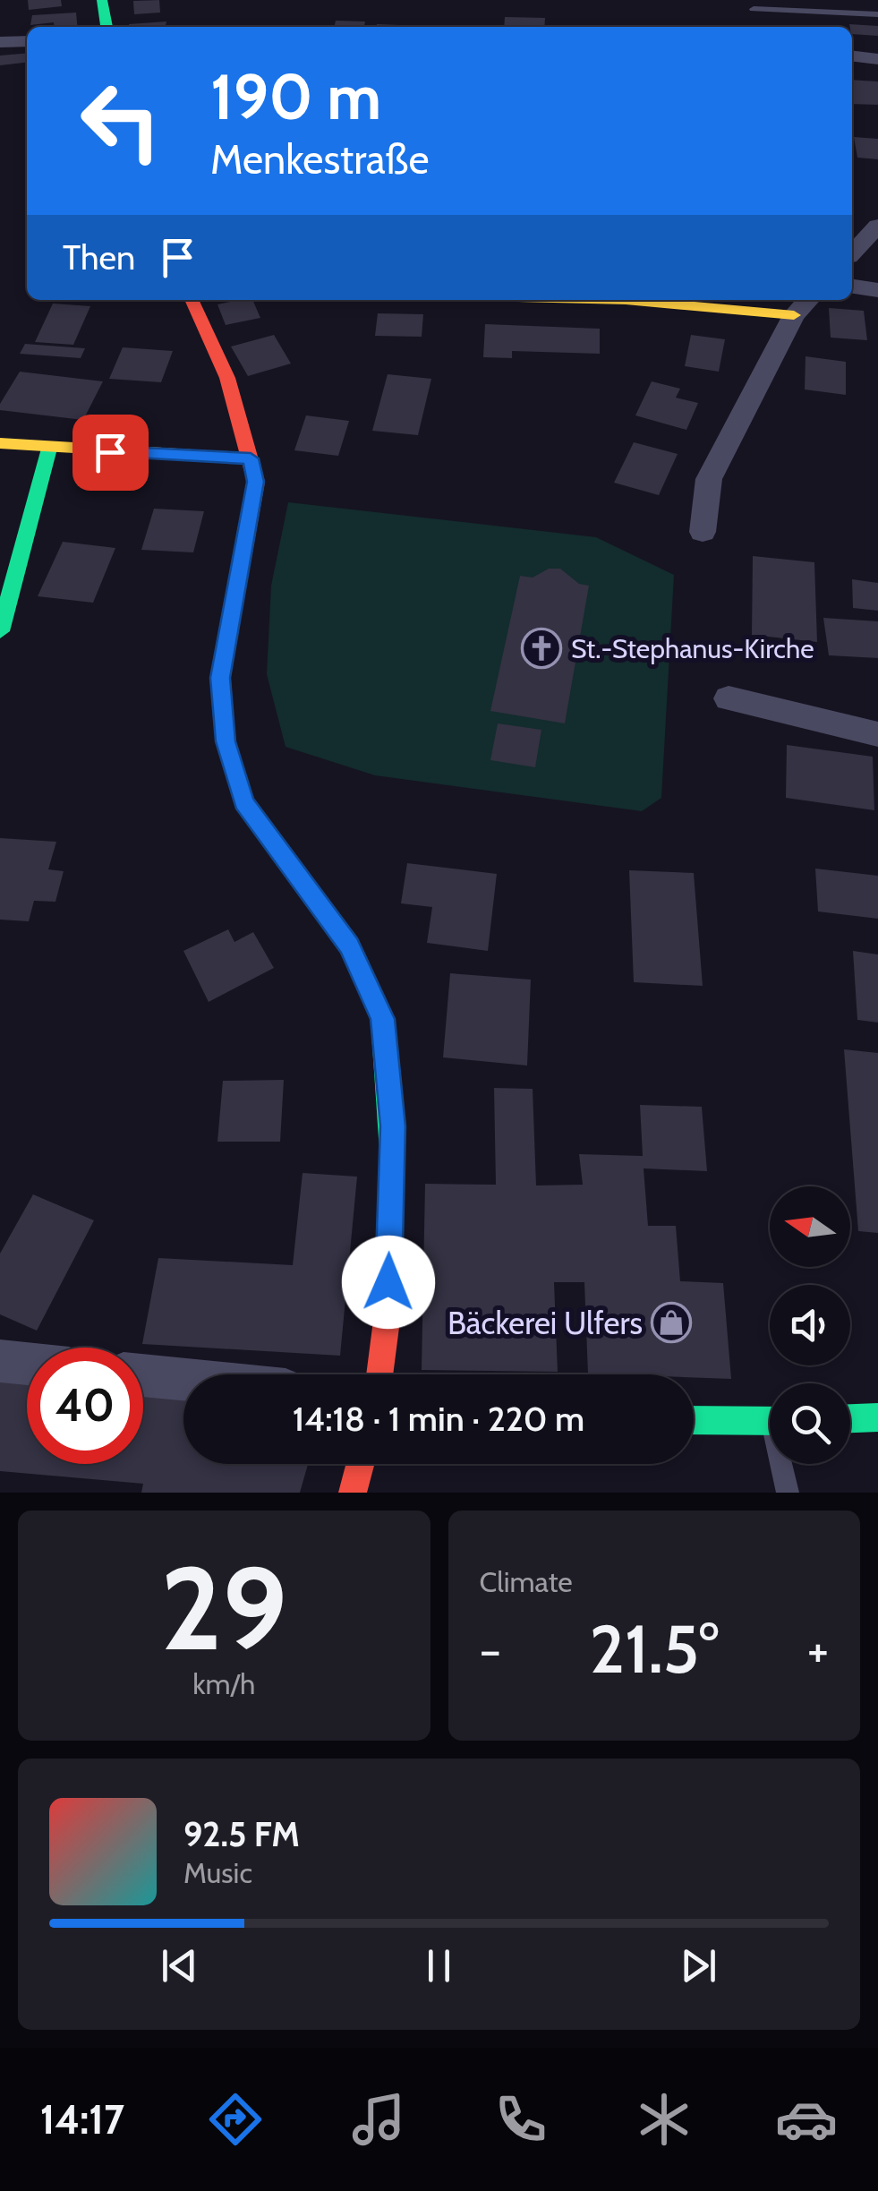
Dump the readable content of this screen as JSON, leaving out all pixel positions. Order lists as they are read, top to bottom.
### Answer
{
  "places": {
    "church": ["St.-Stephanus-Kirche"],
    "shop": ["Bäckerei Ulfers"]
  },
  "north": "left",
  "page": {
    "turn": ["190 m", "Menkestraße"],
    "then": "Then",
    "limit": "40",
    "trip": "14:18 · 1 min · 220 m",
    "tile": [
      ["29", "km/h"],
      "Climate"
    ],
    "heat": ["−", "21.5°", "+"],
    "song": ["92.5 FM", "Music"],
    "tabs": "14:17"
  }
}
